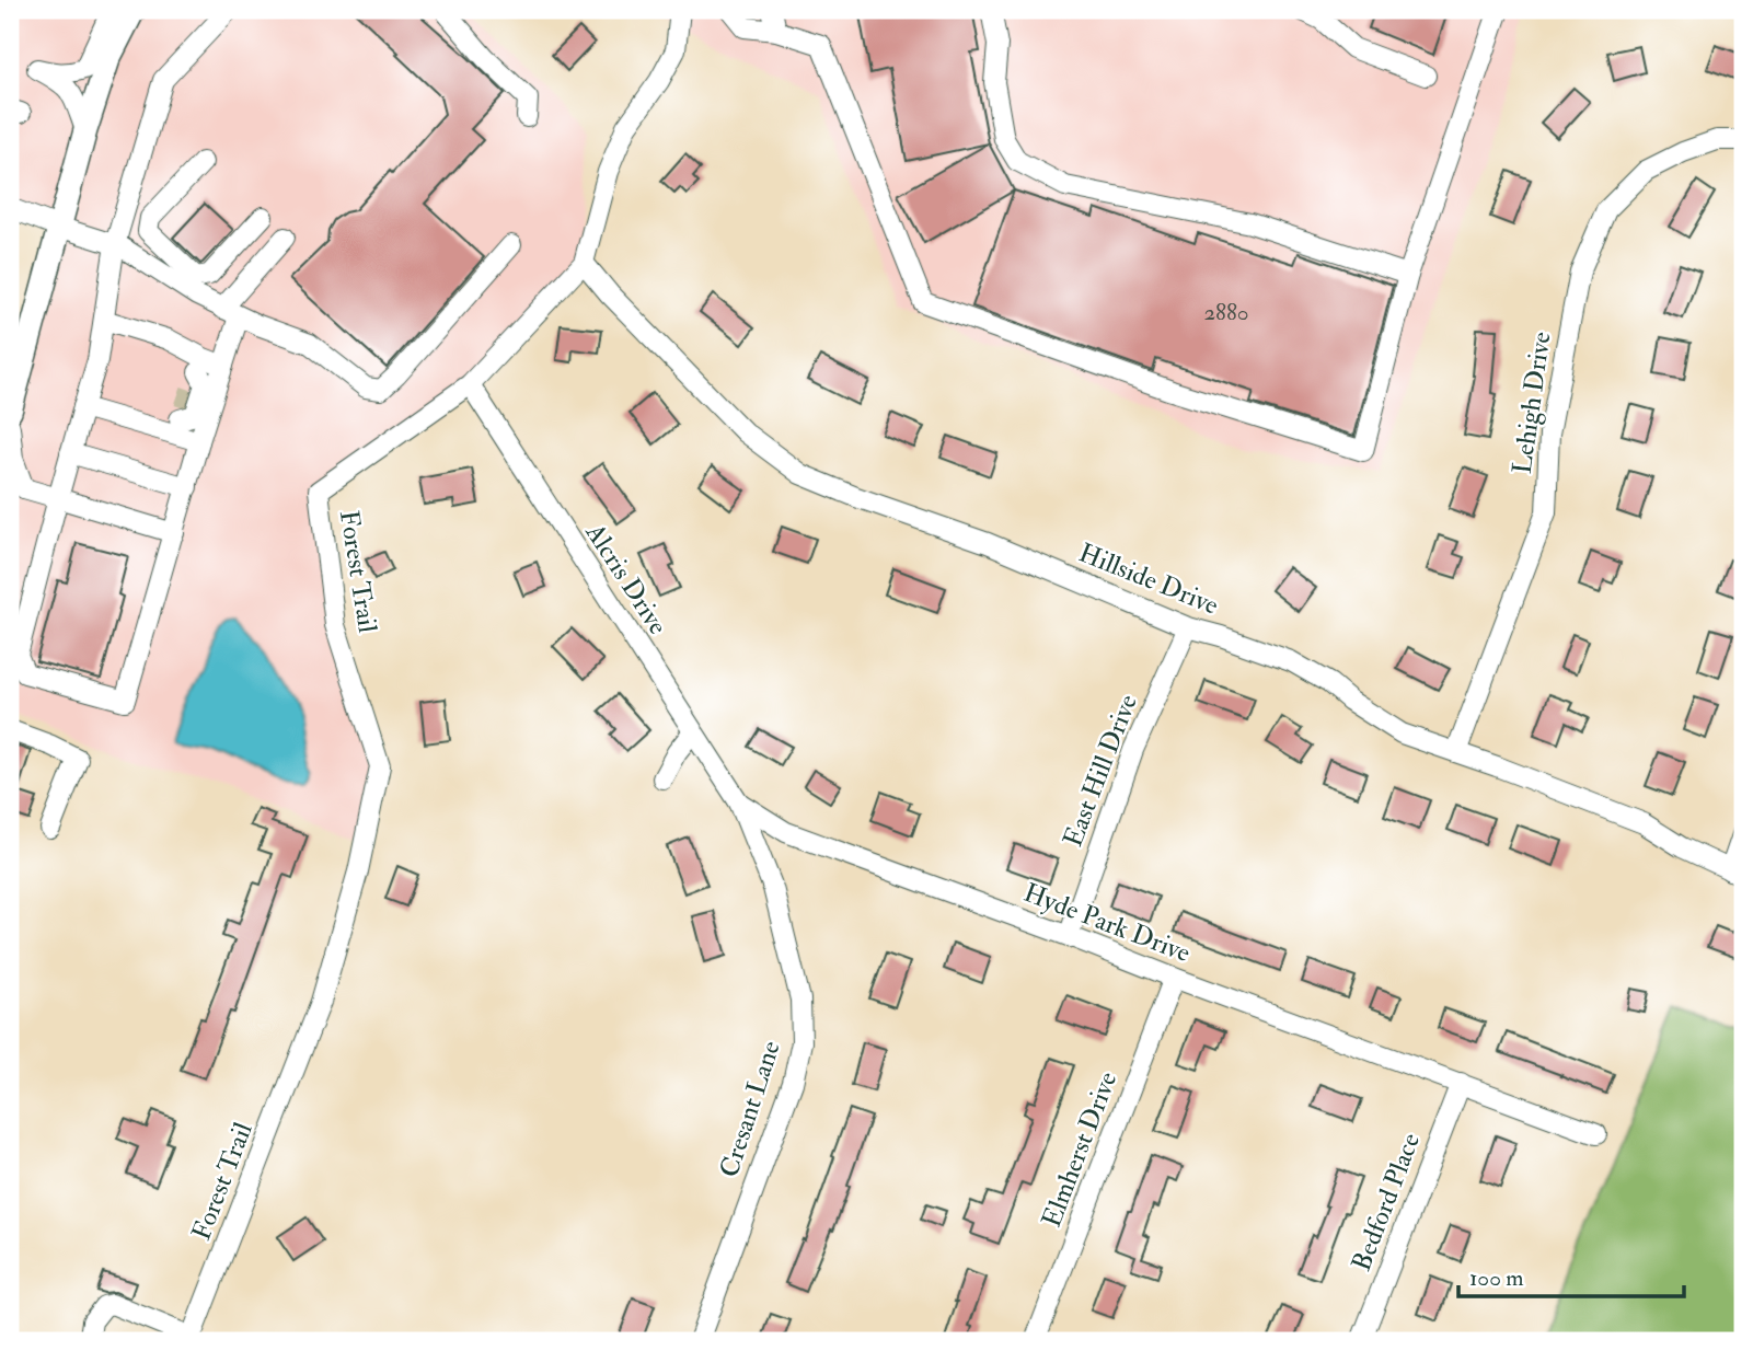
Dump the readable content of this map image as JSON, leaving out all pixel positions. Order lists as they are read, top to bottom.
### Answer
{
  "streets": {
    "street": [
      "Lehigh Drive",
      "Forest Trail",
      "Alcris Drive",
      "Hillside Drive",
      "East Hill Drive",
      "Hyde Park Drive",
      "Cresant Lane",
      "Elmherst Drive",
      "Bedford Place"
    ]
  },
  "crossings": [
    ["Lehigh Drive", "Hillside Drive"],
    ["Forest Trail", "Alcris Drive"],
    ["Forest Trail", "Hillside Drive"],
    ["Alcris Drive", "Hyde Park Drive"],
    ["Alcris Drive", "Cresant Lane"],
    ["Hillside Drive", "East Hill Drive"],
    ["East Hill Drive", "Hyde Park Drive"],
    ["Hyde Park Drive", "Cresant Lane"],
    ["Hyde Park Drive", "Elmherst Drive"],
    ["Hyde Park Drive", "Bedford Place"]
  ],
  "house_numbers": ["2880"],
  "scale_bar": "100 m"
}
